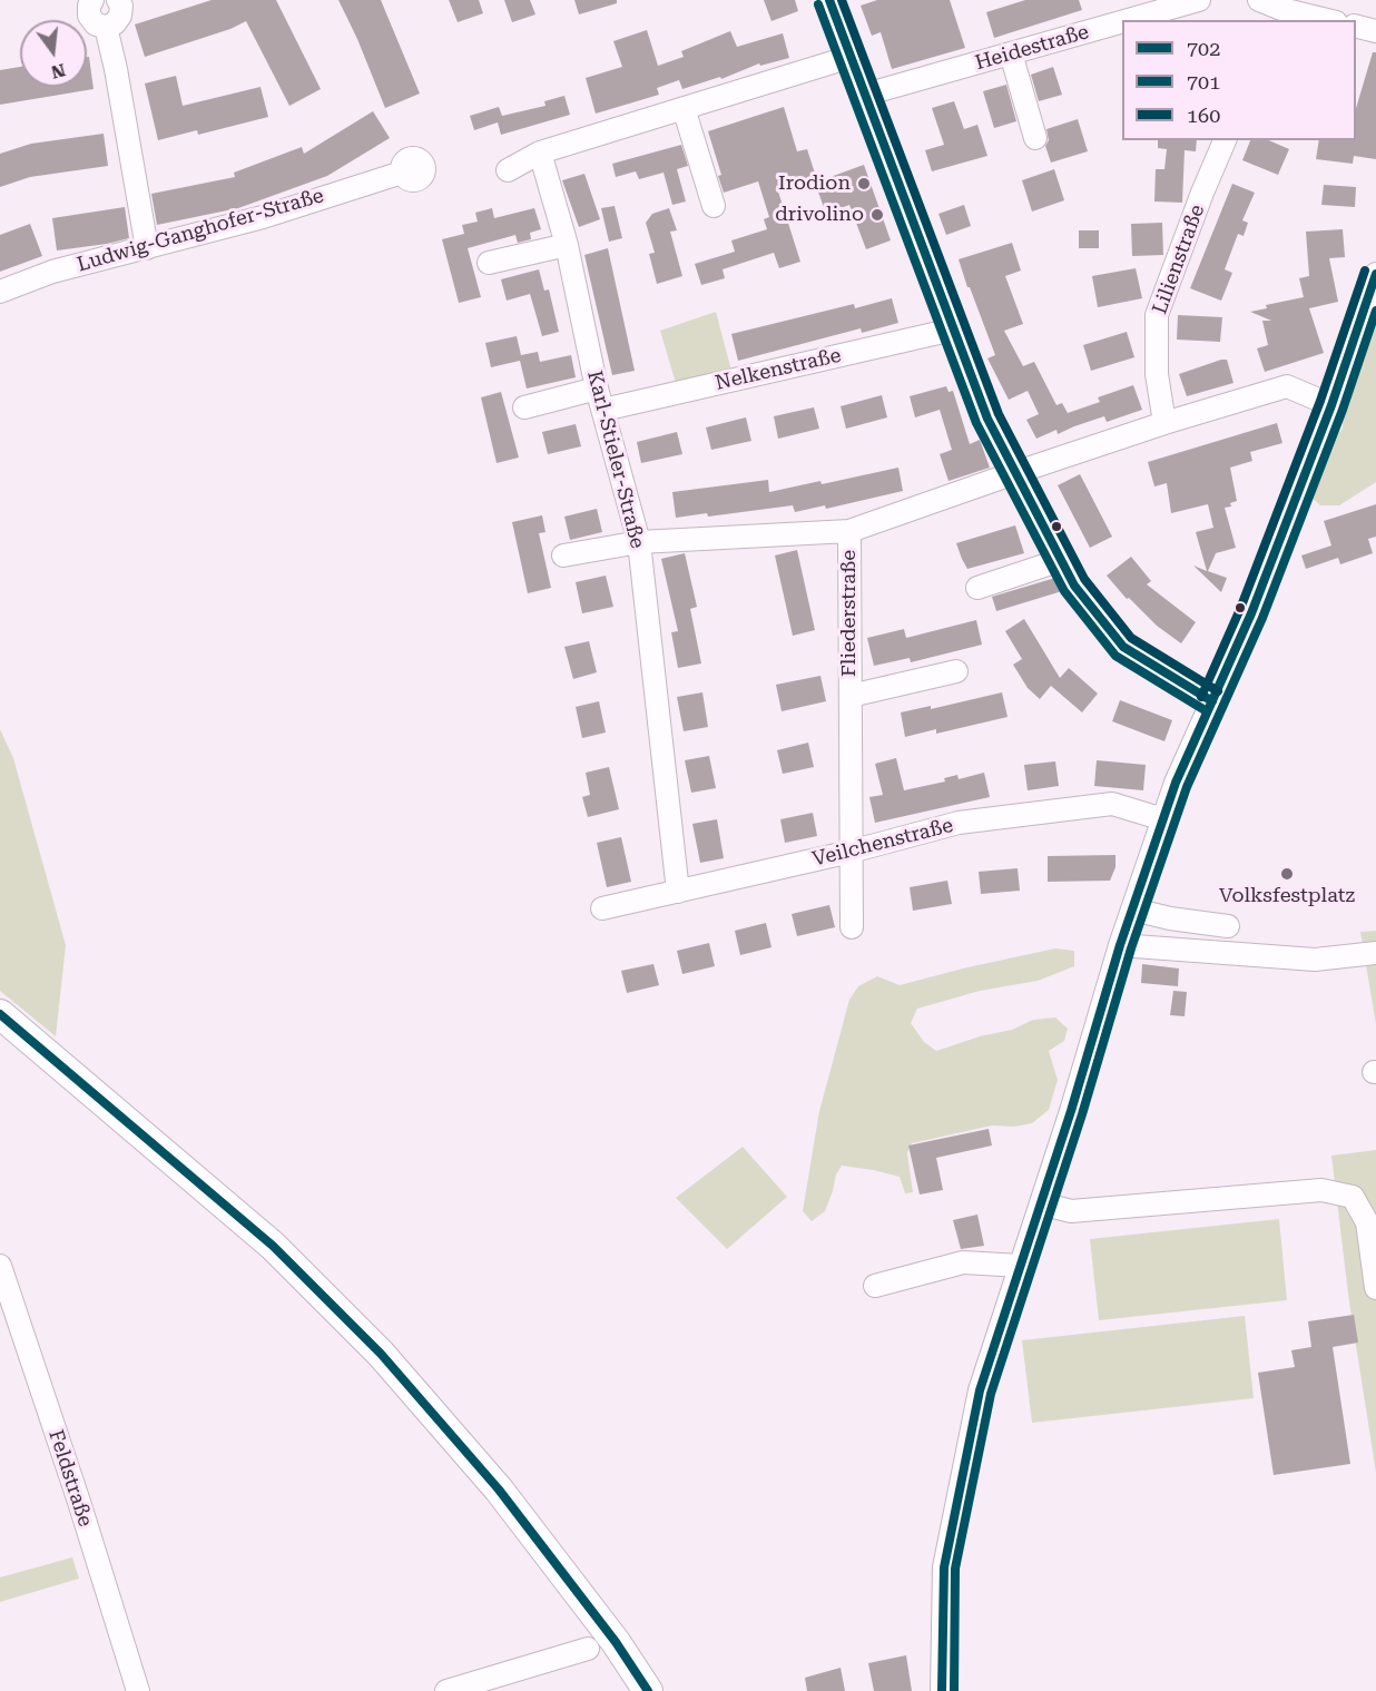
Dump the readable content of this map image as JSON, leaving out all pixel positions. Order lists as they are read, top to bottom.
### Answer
{
  "streets": {
    "street": [
      "Heidestraße",
      "Ludwig-Ganghofer-Straße",
      "Lilienstraße",
      "Nelkenstraße",
      "Karl-Stieler-Straße",
      "Fliederstraße",
      "Veilchenstraße",
      "Feldstraße"
    ]
  },
  "crossings": [
    ["Nelkenstraße", "Karl-Stieler-Straße"],
    ["Karl-Stieler-Straße", "Veilchenstraße"],
    ["Fliederstraße", "Veilchenstraße"]
  ],
  "places": ["Irodion", "drivolino", "Volksfestplatz"],
  "lines": ["transit line 702", "transit line 160", "transit line 701"],
  "legend": ["702", "701", "160"],
  "north": "bottom"
}
